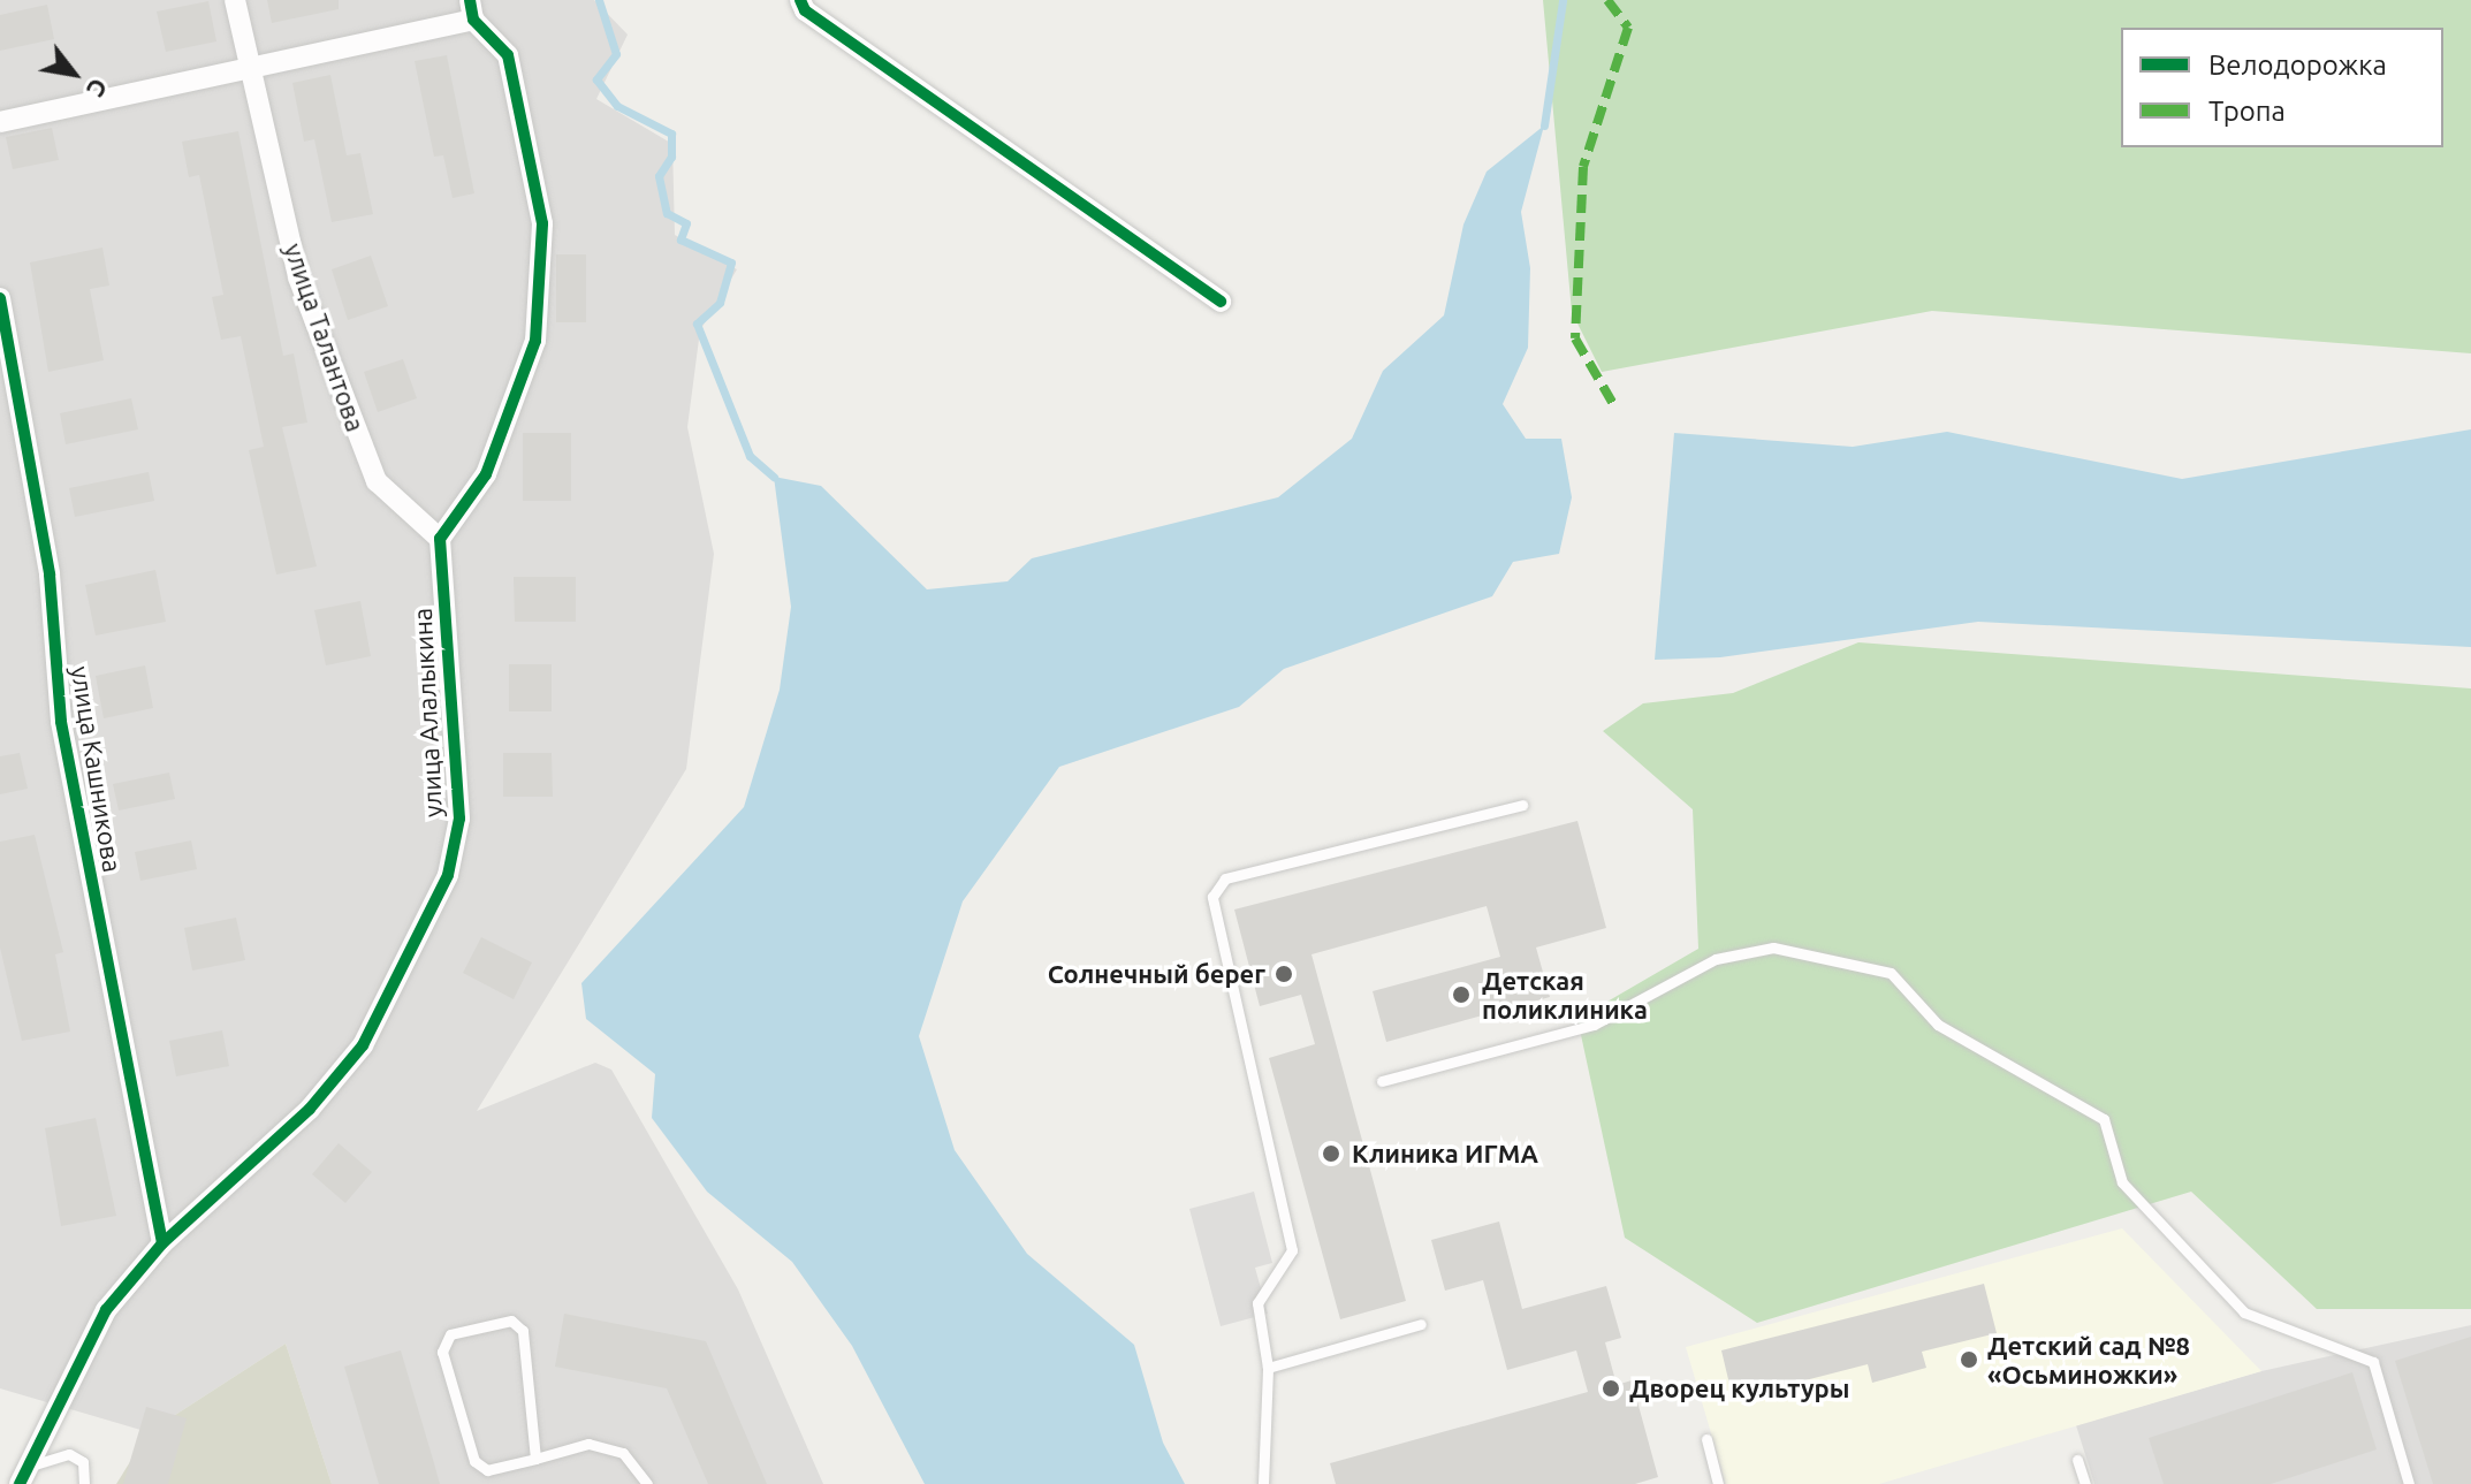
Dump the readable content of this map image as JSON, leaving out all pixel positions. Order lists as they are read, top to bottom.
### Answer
{
  "streets": {
    "street": ["улица Талантова", "улица Алалыкина", "улица Кашникова"]
  },
  "crossings": [
    ["улица Талантова", "улица Алалыкина"],
    ["улица Алалыкина", "улица Кашникова"]
  ],
  "places": [
    "Солнечный берег",
    "Детская поликлиника",
    "Клиника ИГМА",
    "Детский сад №8 «Осьминожки»",
    "Дворец культуры"
  ],
  "legend": ["Велодорожка", "Тропа"],
  "north": "bottom right"
}
